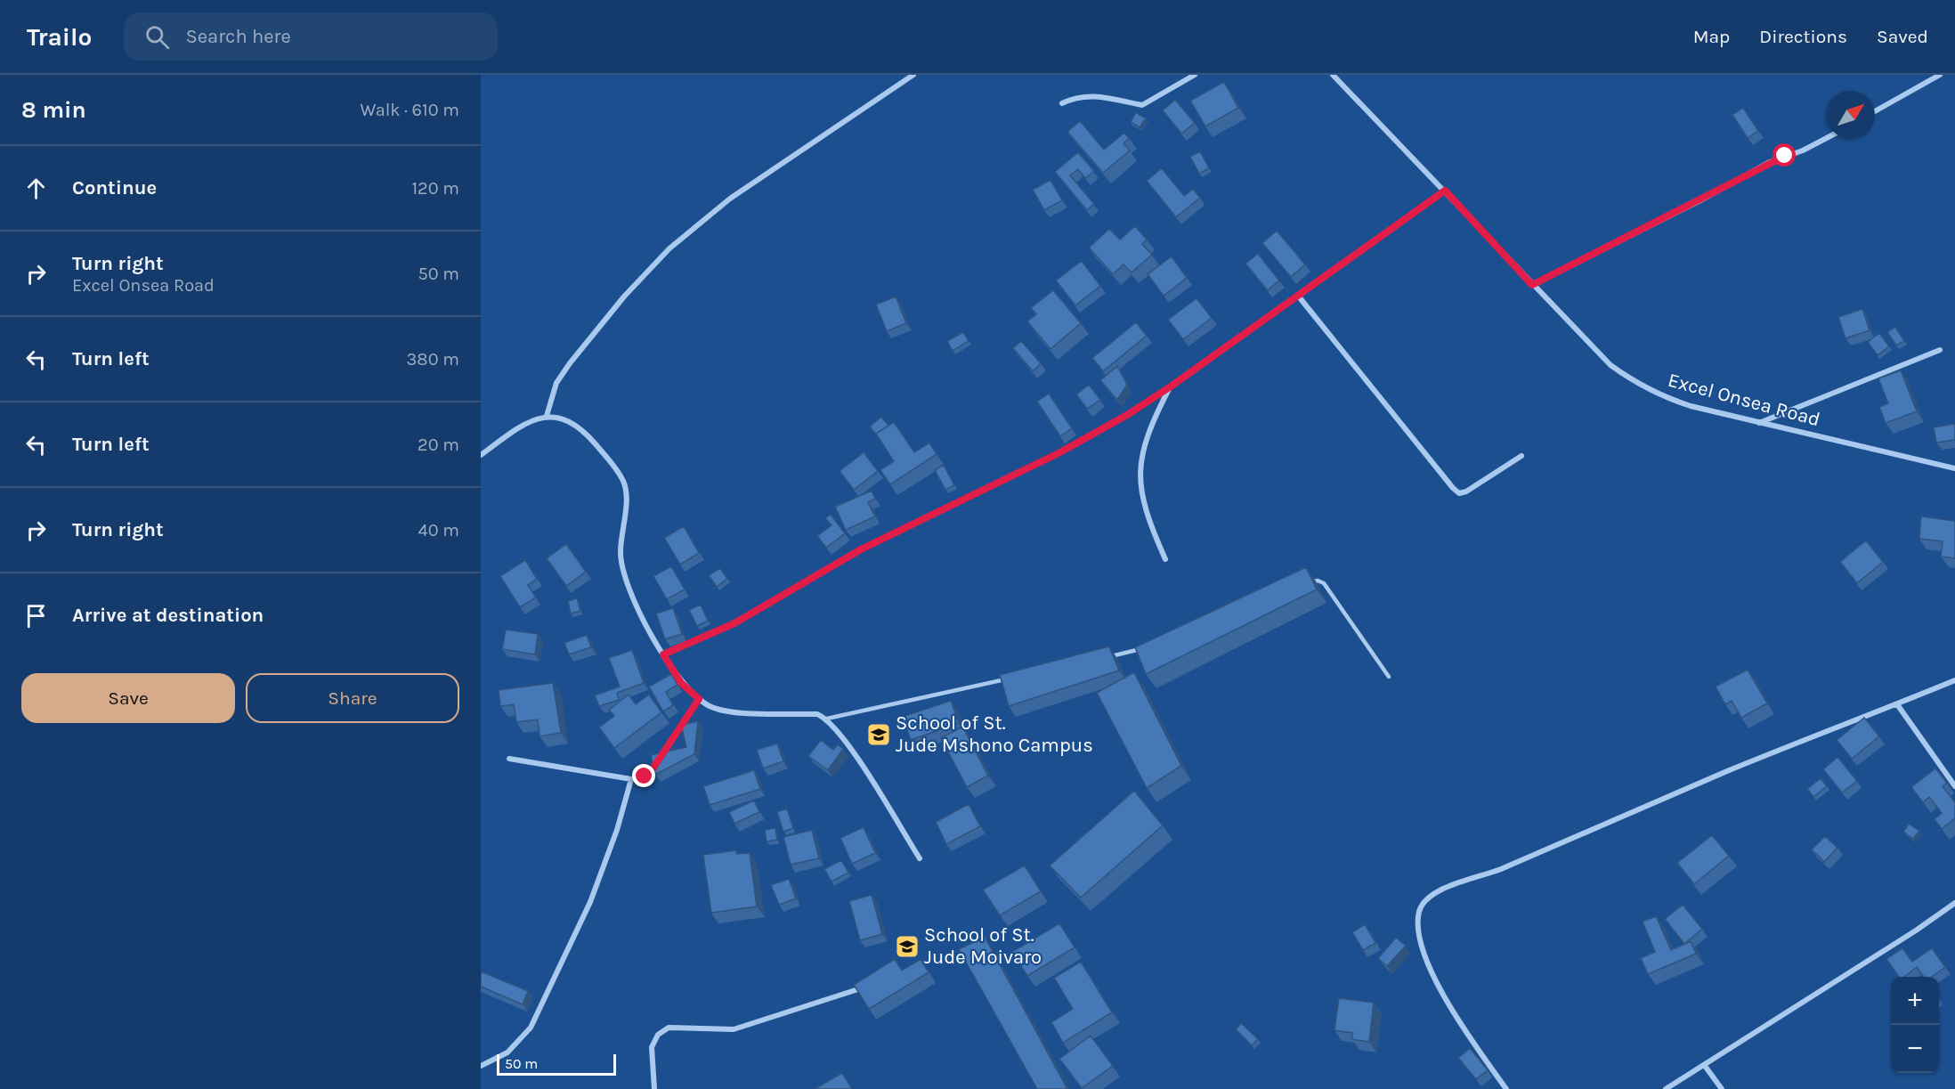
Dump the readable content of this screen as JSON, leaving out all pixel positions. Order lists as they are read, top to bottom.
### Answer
{
  "streets": {
    "street": ["Excel Onsea Road"]
  },
  "places": {
    "school or university": ["School of St. Jude Mshono Campus", "School of St. Jude Moivaro"]
  },
  "scale_bar": "50 m",
  "north": "top right",
  "page": {
    "header": "Trailo",
    "search": "Search here",
    "nav": ["Map", "Directions", "Saved"],
    "heading": ["8 min", "Walk · 610 m"],
    "list": [
      ["Continue", "120 m"],
      ["Turn right", "Excel Onsea Road", "50 m"],
      ["Turn left", "380 m"],
      ["Turn left", "20 m"],
      ["Turn right", "40 m"],
      "Arrive at destination"
    ],
    "buttons": ["Save", "Share"],
    "map_buttons": ["+", "−"],
    "scale": "50 m"
  }
}
